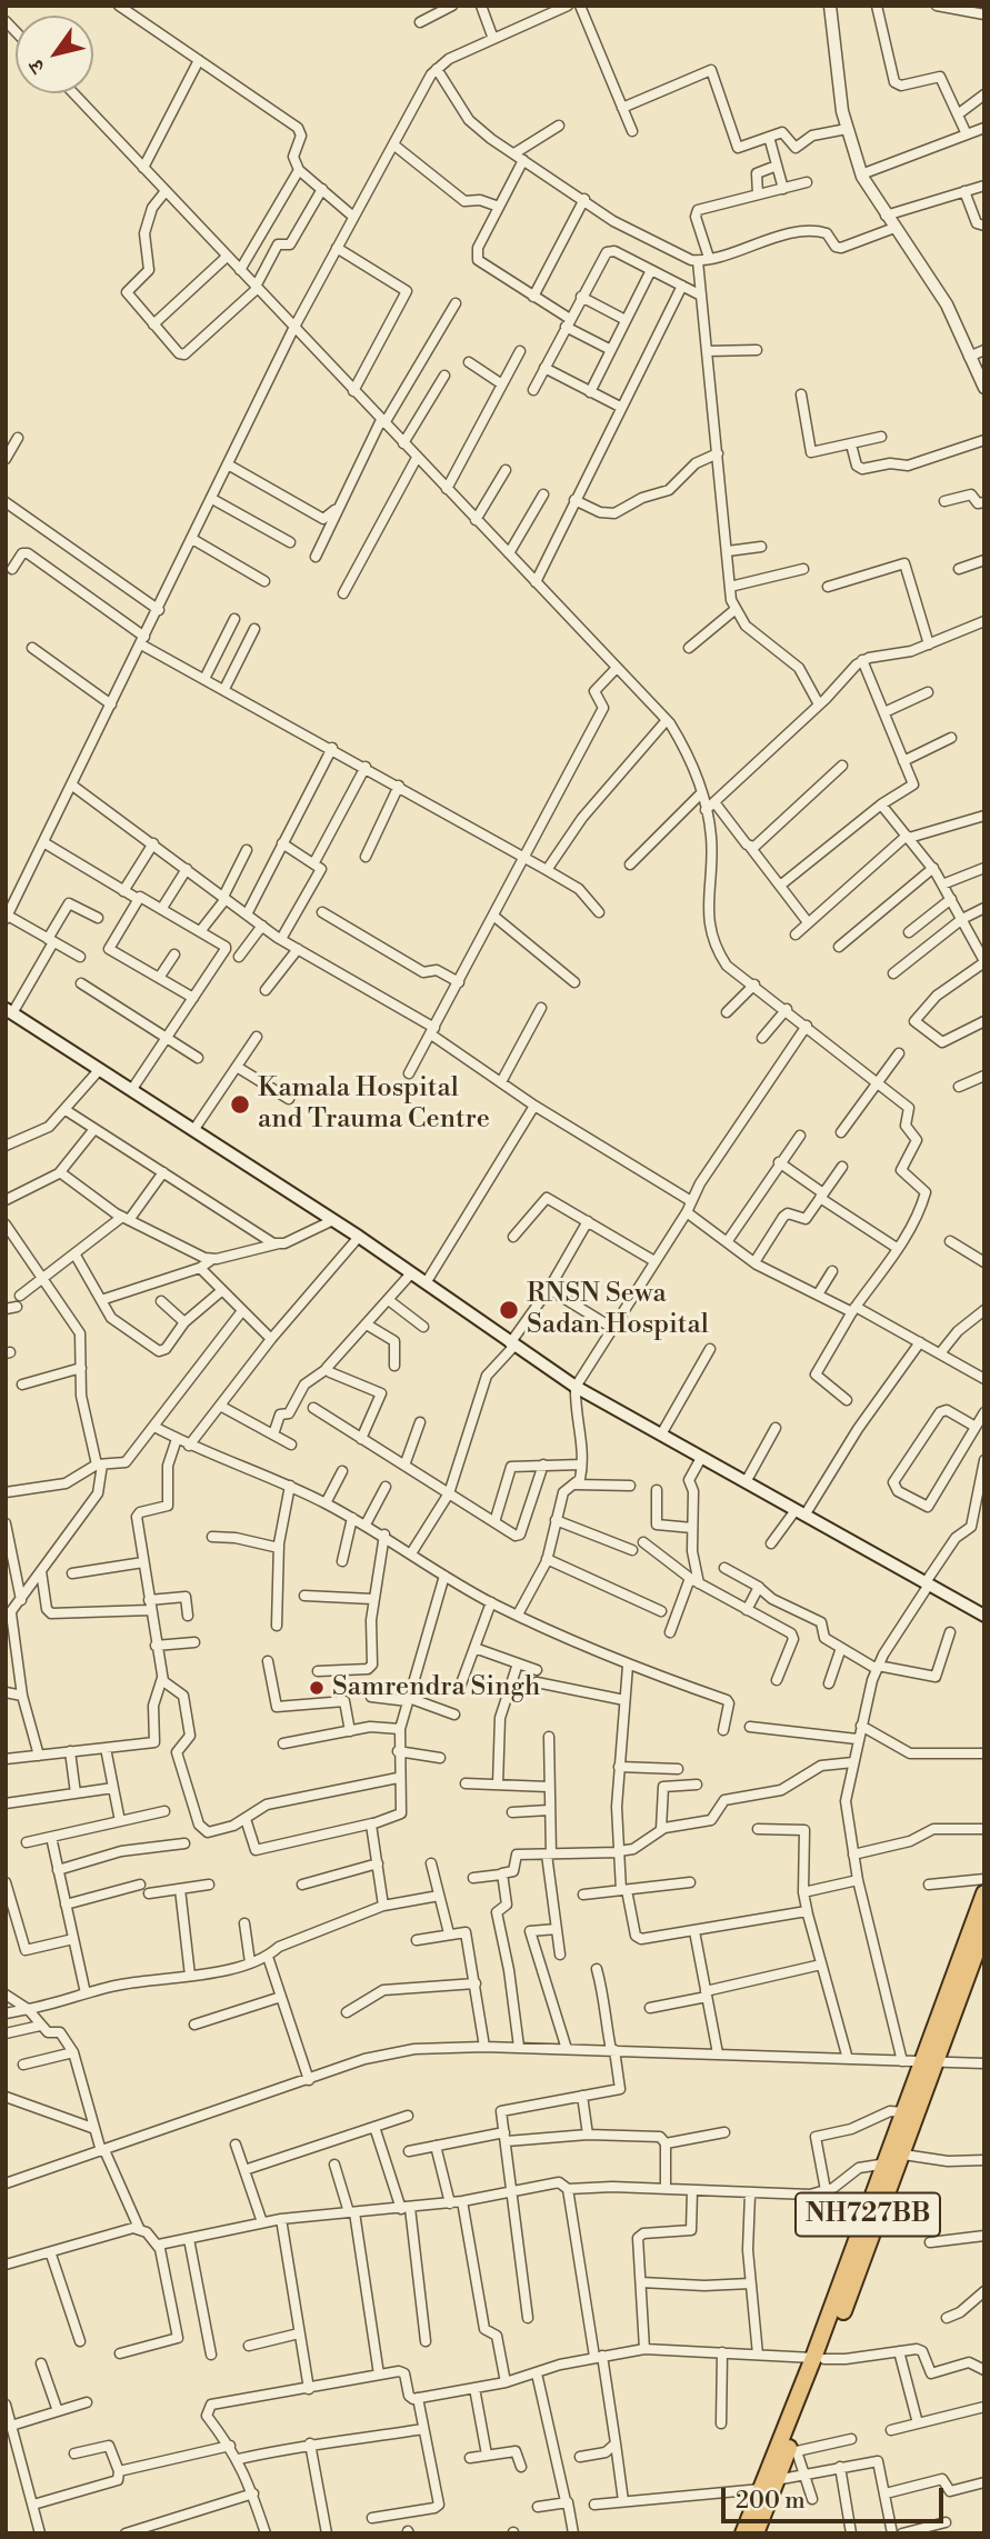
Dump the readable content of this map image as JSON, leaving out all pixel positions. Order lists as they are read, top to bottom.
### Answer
{
  "streets": {
    "highway": ["NH727BB"]
  },
  "places": ["Kamala Hospital and Trauma Centre", "RNSN Sewa Sadan Hospital", "Samrendra Singh"],
  "scale_bar": "200 m",
  "north": "bottom left"
}
